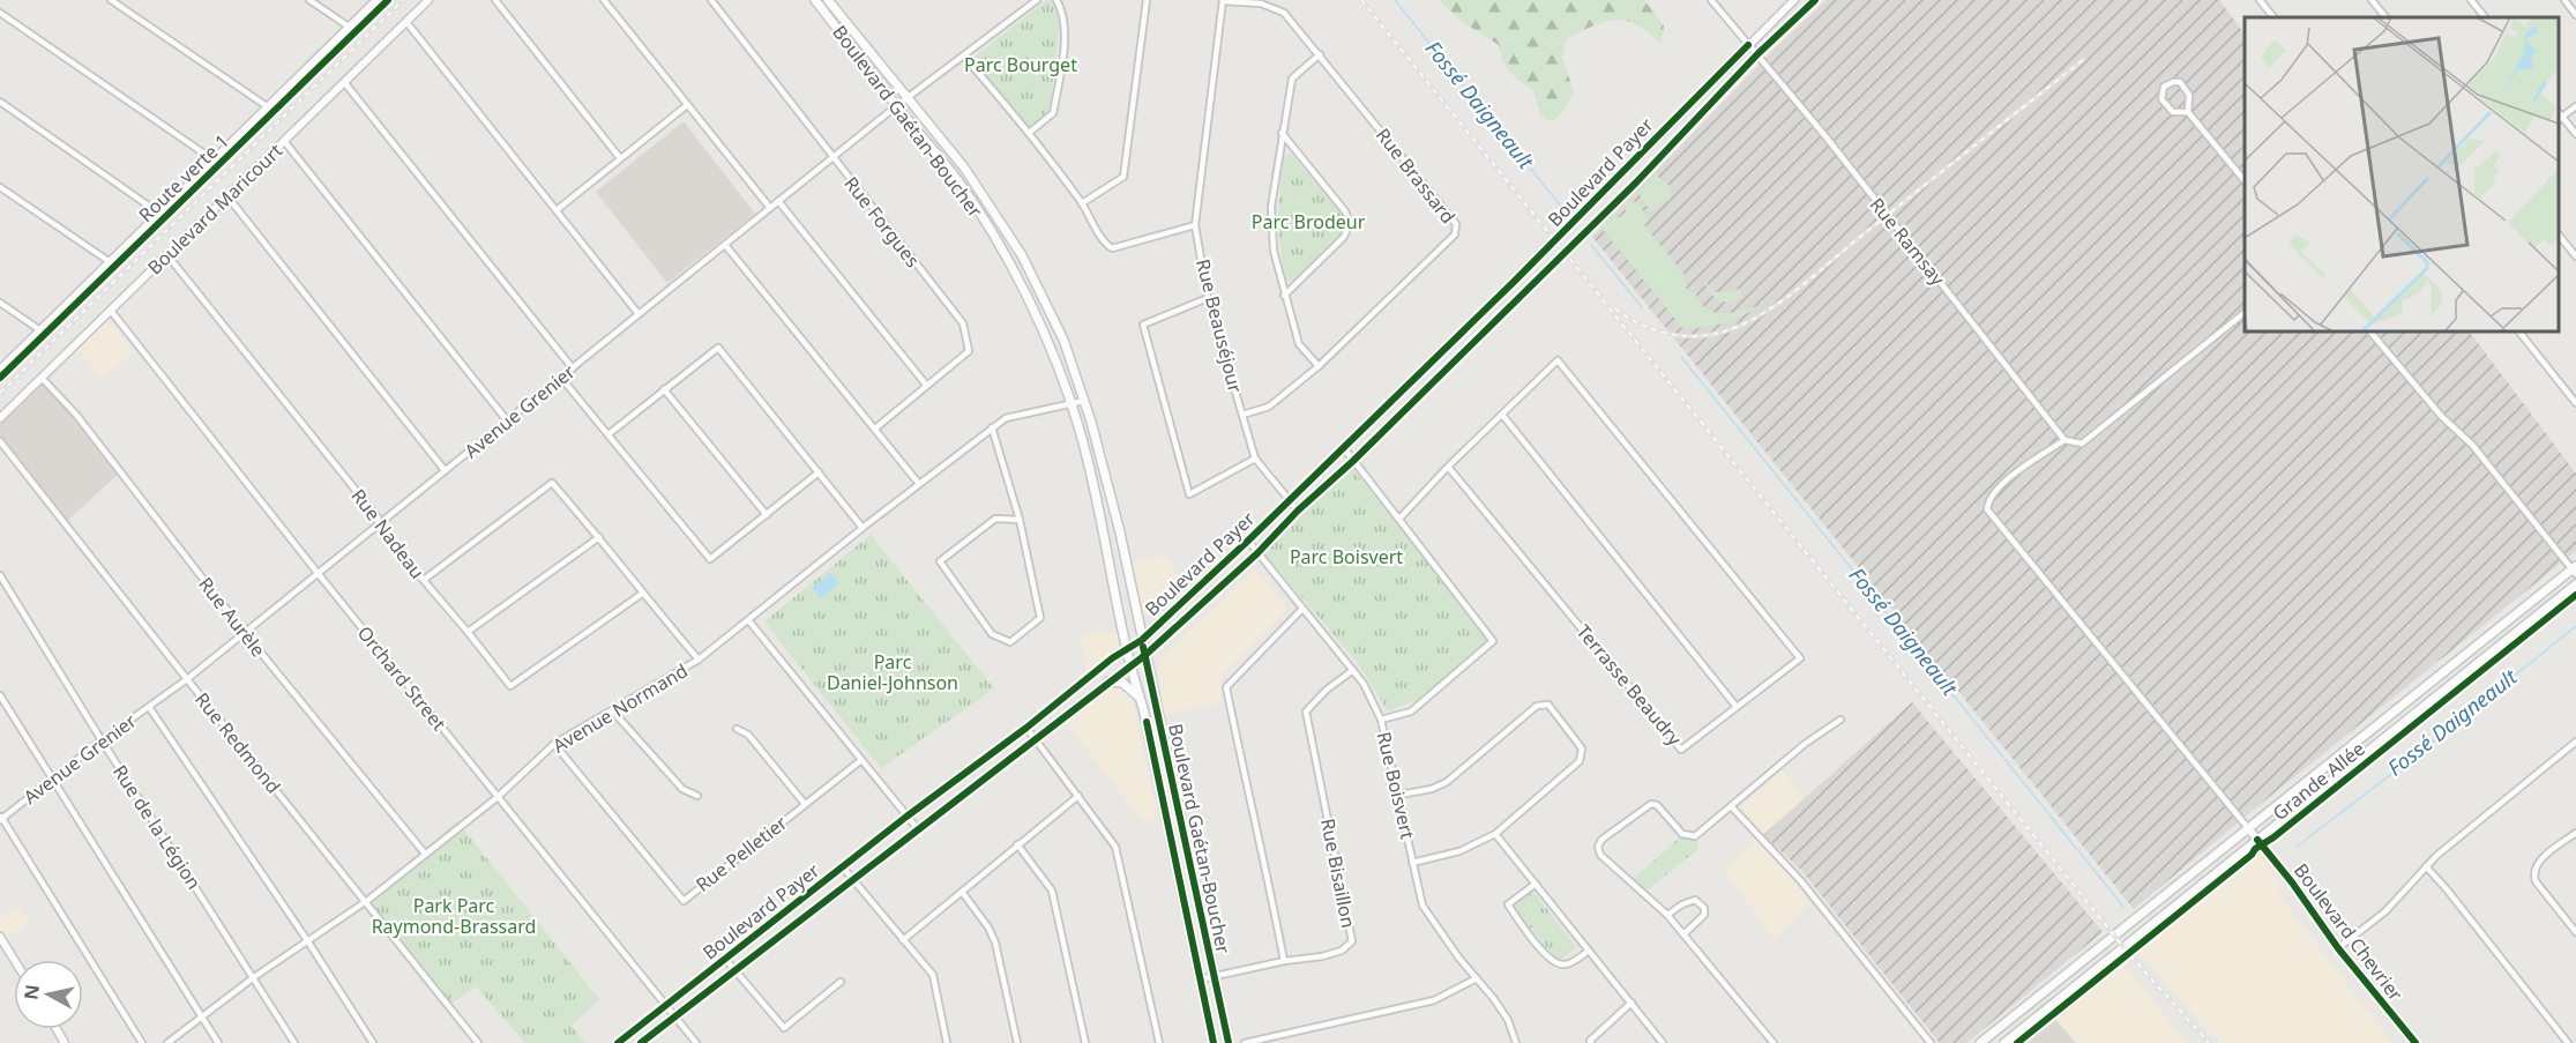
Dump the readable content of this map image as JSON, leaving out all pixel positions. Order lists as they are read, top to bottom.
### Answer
{
  "streets": {
    "main road": ["Boulevard Gaétan-Boucher", "Grande Allée"],
    "street": [
      "Boulevard Payer",
      "Rue Brassard",
      "Boulevard Maricourt",
      "Rue Forgues",
      "Rue Ramsay",
      "Rue Beauséjour",
      "Avenue Grenier",
      "Rue Nadeau",
      "Rue Aurèle",
      "Orchard Street",
      "Terrasse Beaudry",
      "Avenue Normand",
      "Rue Redmond",
      "Rue Boisvert",
      "Rue de la Légion",
      "Rue Pelletier",
      "Rue Bisaillon",
      "Boulevard Chevrier"
    ],
    "cycle path": ["Route verte 1"]
  },
  "crossings": [
    ["Boulevard Gaétan-Boucher", "Boulevard Payer"],
    ["Boulevard Gaétan-Boucher", "Avenue Grenier"],
    ["Boulevard Gaétan-Boucher", "Avenue Normand"],
    ["Boulevard Gaétan-Boucher", "Rue Bisaillon"],
    ["Boulevard Payer", "Rue Ramsay"],
    ["Boulevard Payer", "Rue Beauséjour"],
    ["Boulevard Payer", "Orchard Street"],
    ["Boulevard Payer", "Rue Boisvert"],
    ["Rue Brassard", "Rue Beauséjour"],
    ["Boulevard Maricourt", "Rue Nadeau"],
    ["Boulevard Maricourt", "Rue Aurèle"],
    ["Boulevard Maricourt", "Orchard Street"],
    ["Rue Forgues", "Avenue Grenier"],
    ["Avenue Grenier", "Rue Nadeau"],
    ["Avenue Grenier", "Rue Aurèle"],
    ["Avenue Grenier", "Orchard Street"],
    ["Avenue Grenier", "Rue Redmond"],
    ["Avenue Grenier", "Rue de la Légion"],
    ["Rue Aurèle", "Avenue Normand"],
    ["Orchard Street", "Avenue Normand"],
    ["Avenue Normand", "Rue Redmond"],
    ["Avenue Normand", "Rue de la Légion"],
    ["Avenue Normand", "Rue Pelletier"],
    ["Grande Allée", "Boulevard Chevrier"],
    ["Rue Boisvert", "Rue Bisaillon"]
  ],
  "water": ["Fossé Daigneault"],
  "parks": [
    "Parc Bourget",
    "Parc Brodeur",
    "Parc Boisvert",
    "Parc Daniel-Johnson",
    "Park Parc Raymond-Brassard"
  ],
  "north": "left"
}
